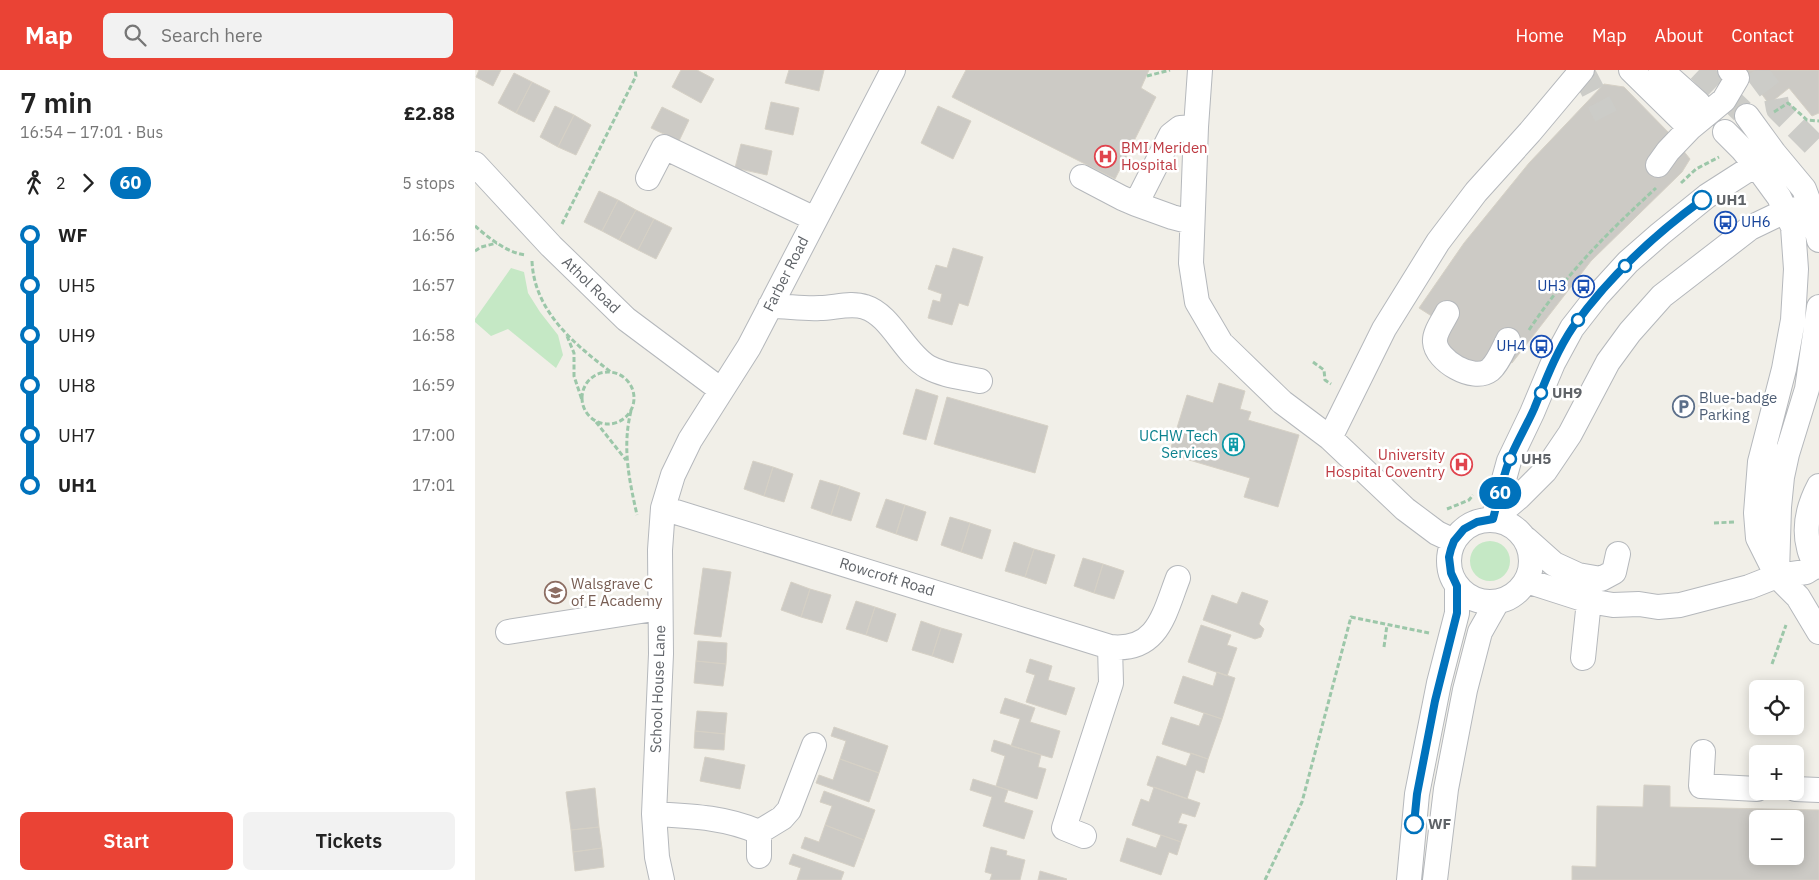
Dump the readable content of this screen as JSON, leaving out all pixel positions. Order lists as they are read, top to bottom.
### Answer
{
  "streets": {
    "street": [
      "Farber Road",
      "Athol Road",
      "Rowcroft Road",
      "School House Lane"
    ]
  },
  "crossings": [
    ["Farber Road", "Athol Road"],
    ["Farber Road", "School House Lane"],
    ["Rowcroft Road", "School House Lane"]
  ],
  "places": {
    "hospital": ["BMI Meriden Hospital", "University Hospital Coventry"],
    "other": [
      "UH1",
      "UH9",
      "UH5",
      "WF"
    ],
    "bus stop": ["UH6", "UH3", "UH4"],
    "parking": ["Blue-badge Parking"],
    "building": ["UCHW Tech Services"],
    "school or university": ["Walsgrave C of E Academy"]
  },
  "lines": ["bus line 60"],
  "page": {
    "header": "Map",
    "search": "Search here",
    "nav": [
      "Home",
      "Map",
      "About",
      "Contact"
    ],
    "heading": ["7 min", "16:54 – 17:01 · Bus", "£2.88"],
    "on_map": "60",
    "legs": ["2", "60", "5 stops"],
    "list": [
      {
        "name": "WF",
        "value": "16:56"
      },
      {
        "name": "UH5",
        "value": "16:57"
      },
      {
        "name": "UH9",
        "value": "16:58"
      },
      {
        "name": "UH8",
        "value": "16:59"
      },
      {
        "name": "UH7",
        "value": "17:00"
      },
      {
        "name": "UH1",
        "value": "17:01"
      }
    ],
    "map_buttons": ["+", "−"],
    "buttons": ["Start", "Tickets"]
  }
}
